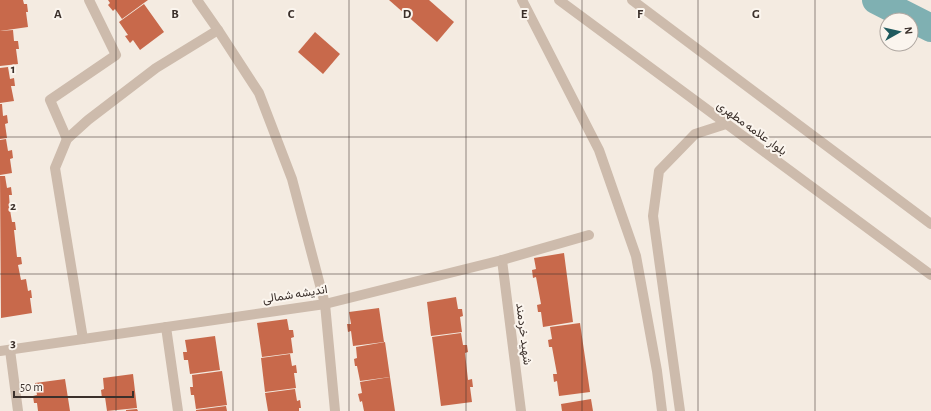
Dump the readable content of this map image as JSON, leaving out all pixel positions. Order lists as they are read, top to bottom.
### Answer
{
  "streets": {
    "street": ["بلوار علامه مطهری", "اندیشه شمالی", "شهید خردمند"]
  },
  "crossings": [
    ["اندیشه شمالی", "شهید خردمند"]
  ],
  "scale_bar": "50 m",
  "north": "right",
  "grid": {
    "columns": [
      "A",
      "B",
      "C",
      "D",
      "E",
      "F",
      "G"
    ],
    "rows": ["1", "2", "3"]
  }
}
